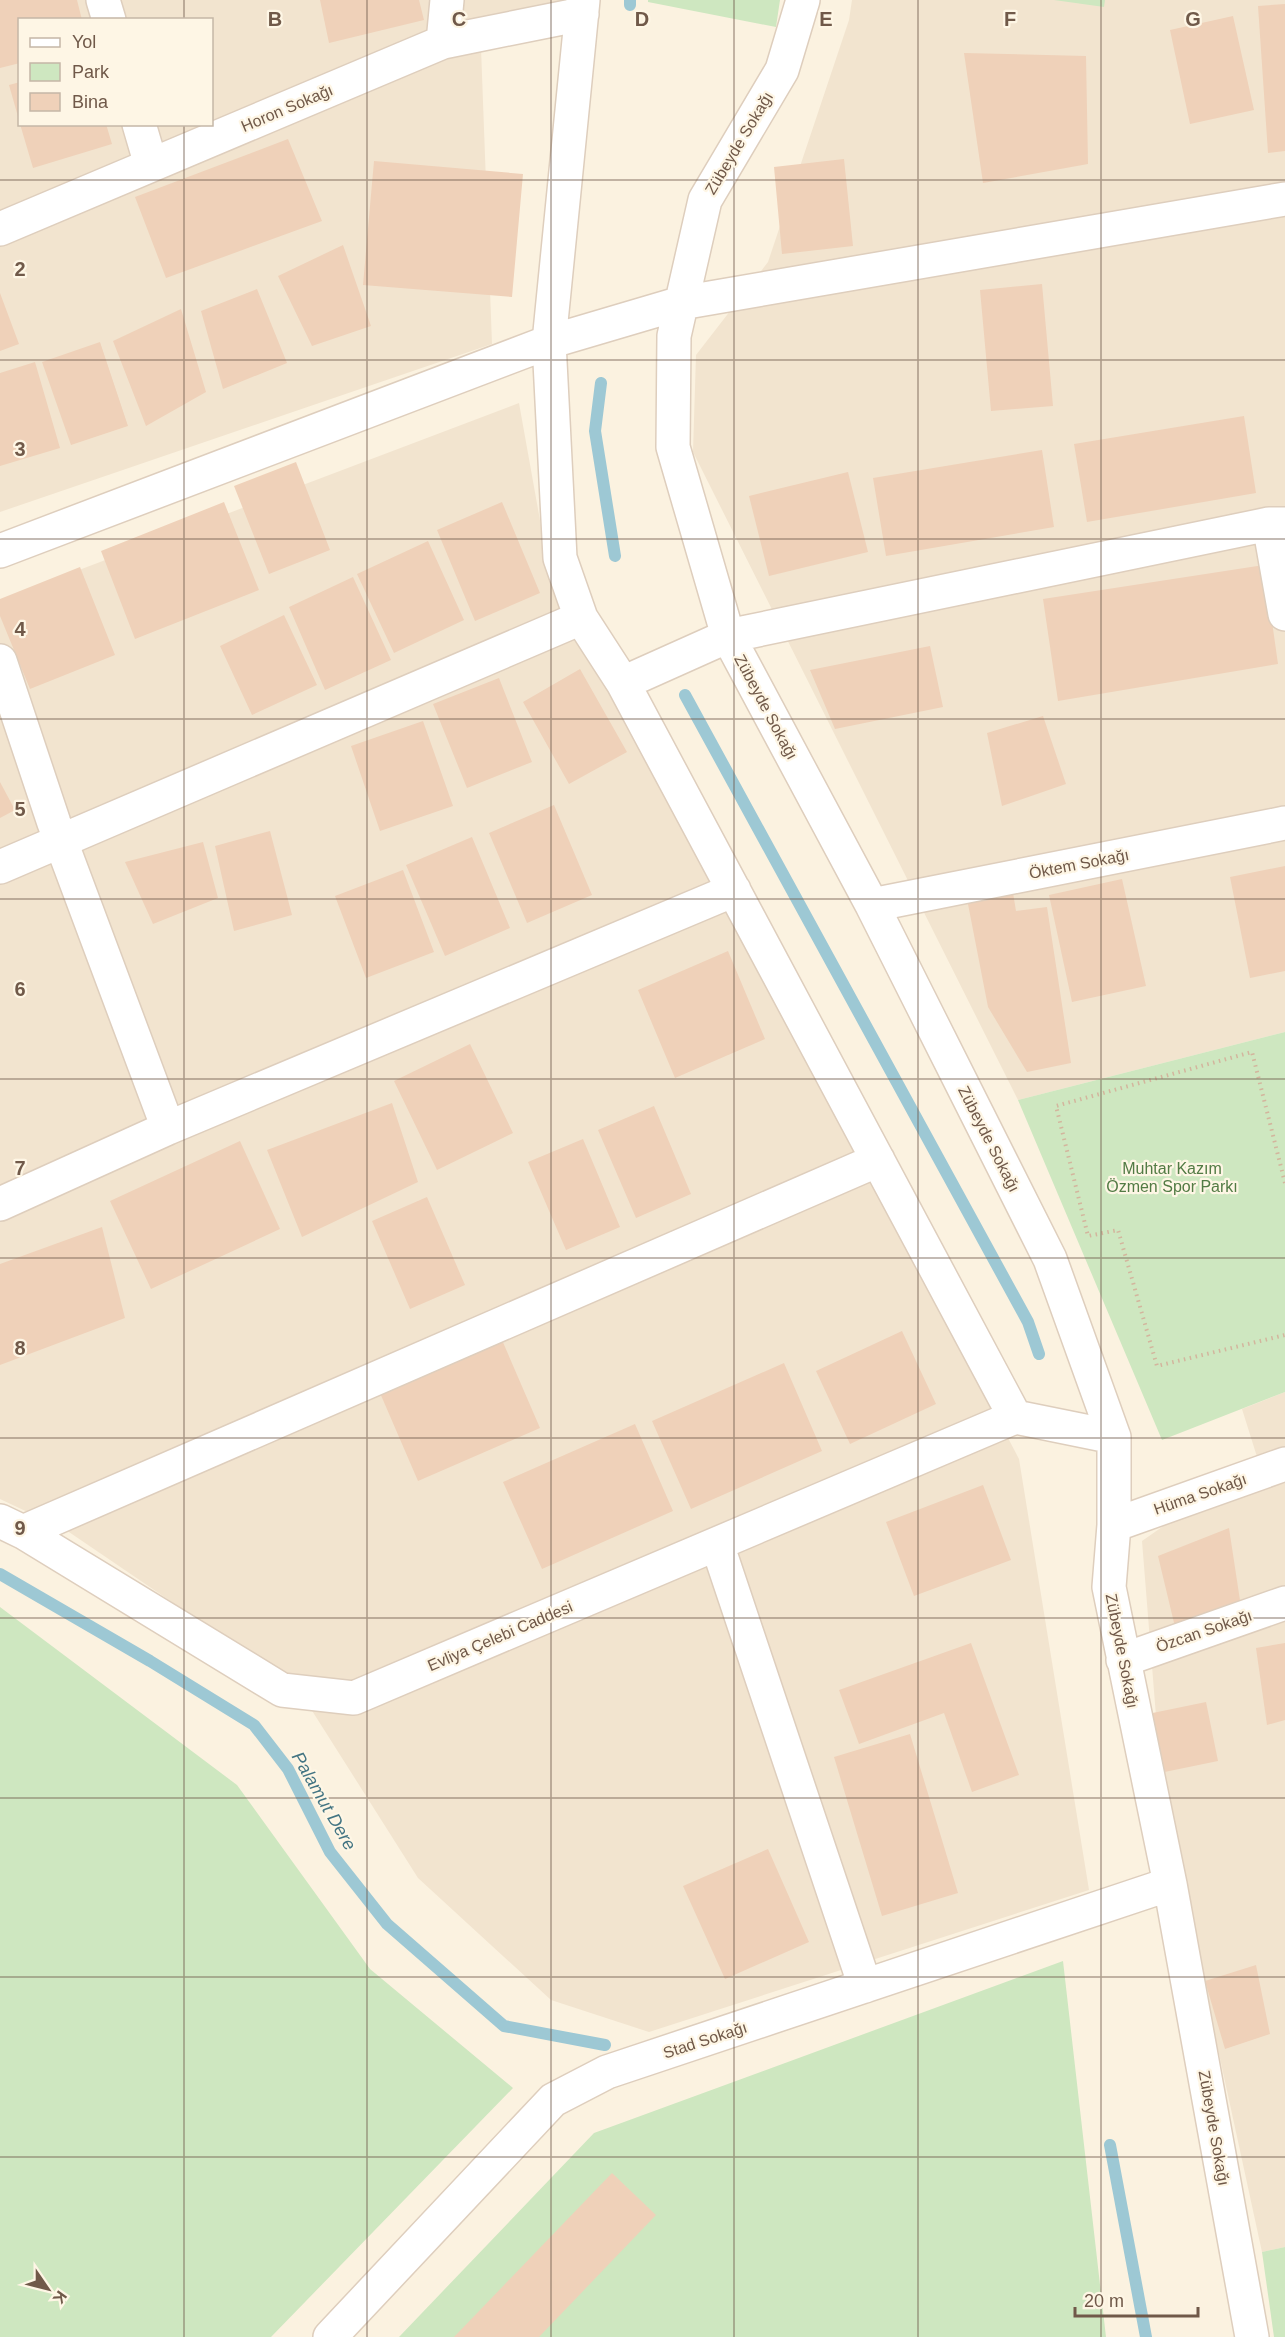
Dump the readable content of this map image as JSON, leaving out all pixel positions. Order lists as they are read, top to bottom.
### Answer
{
  "streets": {
    "street": [
      "Horon Sokağı",
      "Zübeyde Sokağı",
      "Öktem Sokağı",
      "Hüma Sokağı",
      "Özcan Sokağı",
      "Evliya Çelebi Caddesi",
      "Stad Sokağı"
    ]
  },
  "crossings": [
    ["Zübeyde Sokağı", "Öktem Sokağı"],
    ["Zübeyde Sokağı", "Hüma Sokağı"],
    ["Zübeyde Sokağı", "Özcan Sokağı"],
    ["Zübeyde Sokağı", "Stad Sokağı"]
  ],
  "water": ["Palamut Dere"],
  "parks": ["Muhtar Kazım Özmen Spor Parkı"],
  "legend": ["Yol", "Park", "Bina"],
  "scale_bar": "20 m",
  "north": "bottom right",
  "grid": {
    "columns": [
      "B",
      "C",
      "D",
      "E",
      "F",
      "G"
    ],
    "rows": [
      "2",
      "3",
      "4",
      "5",
      "6",
      "7",
      "8",
      "9"
    ]
  }
}
